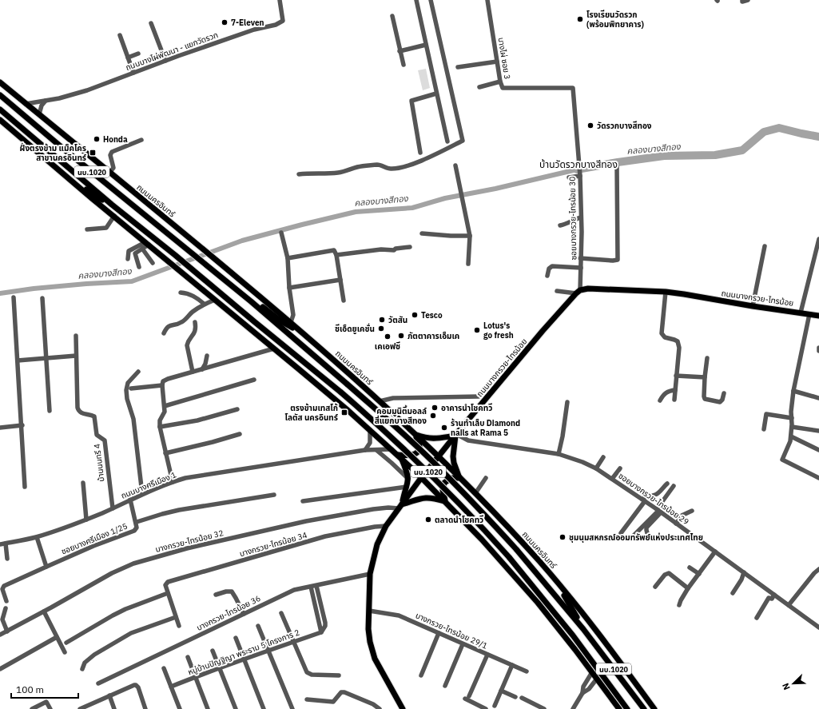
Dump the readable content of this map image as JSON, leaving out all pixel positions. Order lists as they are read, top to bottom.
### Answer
{
  "streets": {
    "main road": ["นบ.1020", "ถนนนครอินทร์", "ถนนบางกรวย-ไทรน้อย"],
    "street": [
      "ถนนบางไผ่พัฒนา - แยกวัดรวก",
      "บางไผ่ ซอย 3",
      "ซอยบางกรวย-ไทรน้อย 30",
      "บ้านนนทรี 4",
      "ถนนบางศรีเมือง 1",
      "ซอยบางกรวย-ไทรน้อย 29",
      "ซอยบางศรีเมือง 1/25",
      "บางกรวย-ไทรน้อย 32",
      "บางกรวย-ไทรน้อย 34",
      "บางกรวย-ไทรน้อย 36",
      "บางกรวย-ไทรน้อย 29/1",
      "หมู่บ้านปัญฐิญา พระราม 5 โครงการ 2"
    ]
  },
  "crossings": [
    ["ถนนบางไผ่พัฒนา - แยกวัดรวก", "ถนนนครอินทร์"],
    ["บางไผ่ ซอย 3", "ซอยบางกรวย-ไทรน้อย 30"],
    ["นบ.1020", "ถนนบางกรวย-ไทรน้อย"],
    ["นบ.1020", "ถนนบางศรีเมือง 1"],
    ["ถนนนครอินทร์", "ถนนบางกรวย-ไทรน้อย"],
    ["ซอยบางกรวย-ไทรน้อย 30", "ถนนบางกรวย-ไทรน้อย"],
    ["ถนนบางกรวย-ไทรน้อย", "ซอยบางกรวย-ไทรน้อย 29"],
    ["ถนนบางกรวย-ไทรน้อย", "บางกรวย-ไทรน้อย 32"],
    ["ถนนบางกรวย-ไทรน้อย", "บางกรวย-ไทรน้อย 34"],
    ["ถนนบางกรวย-ไทรน้อย", "บางกรวย-ไทรน้อย 36"],
    ["ถนนบางกรวย-ไทรน้อย", "บางกรวย-ไทรน้อย 29/1"],
    ["บ้านนนทรี 4", "ถนนบางศรีเมือง 1"],
    ["ถนนบางศรีเมือง 1", "ซอยบางศรีเมือง 1/25"]
  ],
  "districts": ["บ้านวัดรวกบางสีทอง"],
  "water": ["คลองบางสีทอง"],
  "places": {
    "other": [
      "โรงเรียนวัดรวก (พร้อมพิทยาคาร)",
      "7-Eleven",
      "วัดรวกบางสีทอง",
      "Honda",
      "Tesco",
      "วัตสัน",
      "ซีเอ็ดยูเคชั่น",
      "Lotus's go fresh",
      "ภัตตาคารเอ็มเค",
      "เคเอฟซี",
      "อาคารนำโชคทวี",
      "คอมมูนิตี้มอลล์ สี่แยกบางสีทอง",
      "ร้านทำเล็บ Diamond nails at Rama 5",
      "ตลาดนำโชคทวี",
      "ชุมนุมสหกรณ์ออมทรัพย์แห่งประเทศไทย"
    ],
    "transit": ["ฝั่งตรงข้าม แม็คโคร สาขานครอินทร์", "ตรงข้ามเทสโก้ โลตัส นครอินทร์"]
  },
  "scale_bar": "100 m",
  "north": "bottom left"
}
